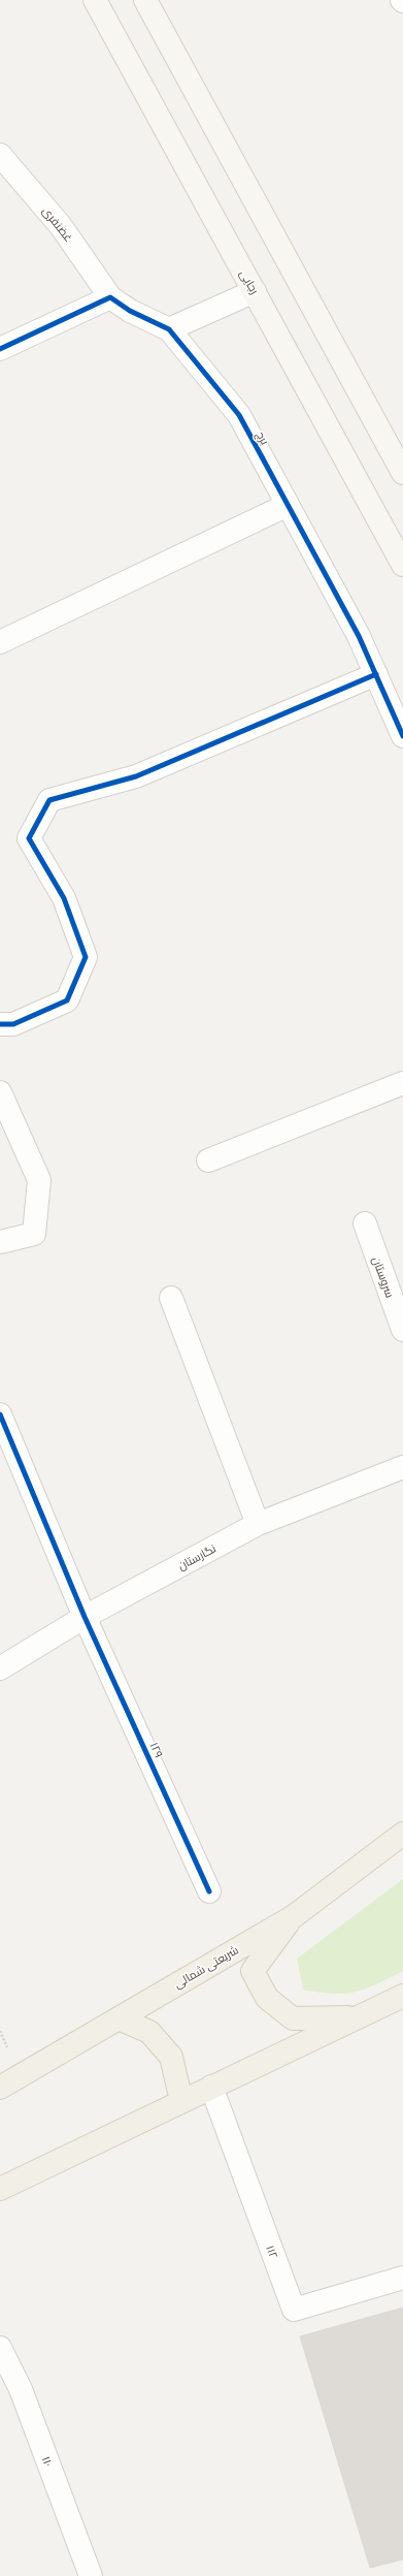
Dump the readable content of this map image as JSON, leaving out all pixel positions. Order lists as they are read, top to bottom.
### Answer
{
  "streets": {
    "main road": ["رجایی", "شریعتی شمالی"],
    "street": [
      "غضنفری",
      "برج",
      "سروستان",
      "نگارستان",
      "۱۲۹",
      "۱۱۲",
      "۱۱۰"
    ]
  },
  "crossings": [
    ["غضنفری", "برج"],
    ["نگارستان", "۱۲۹"]
  ]
}
